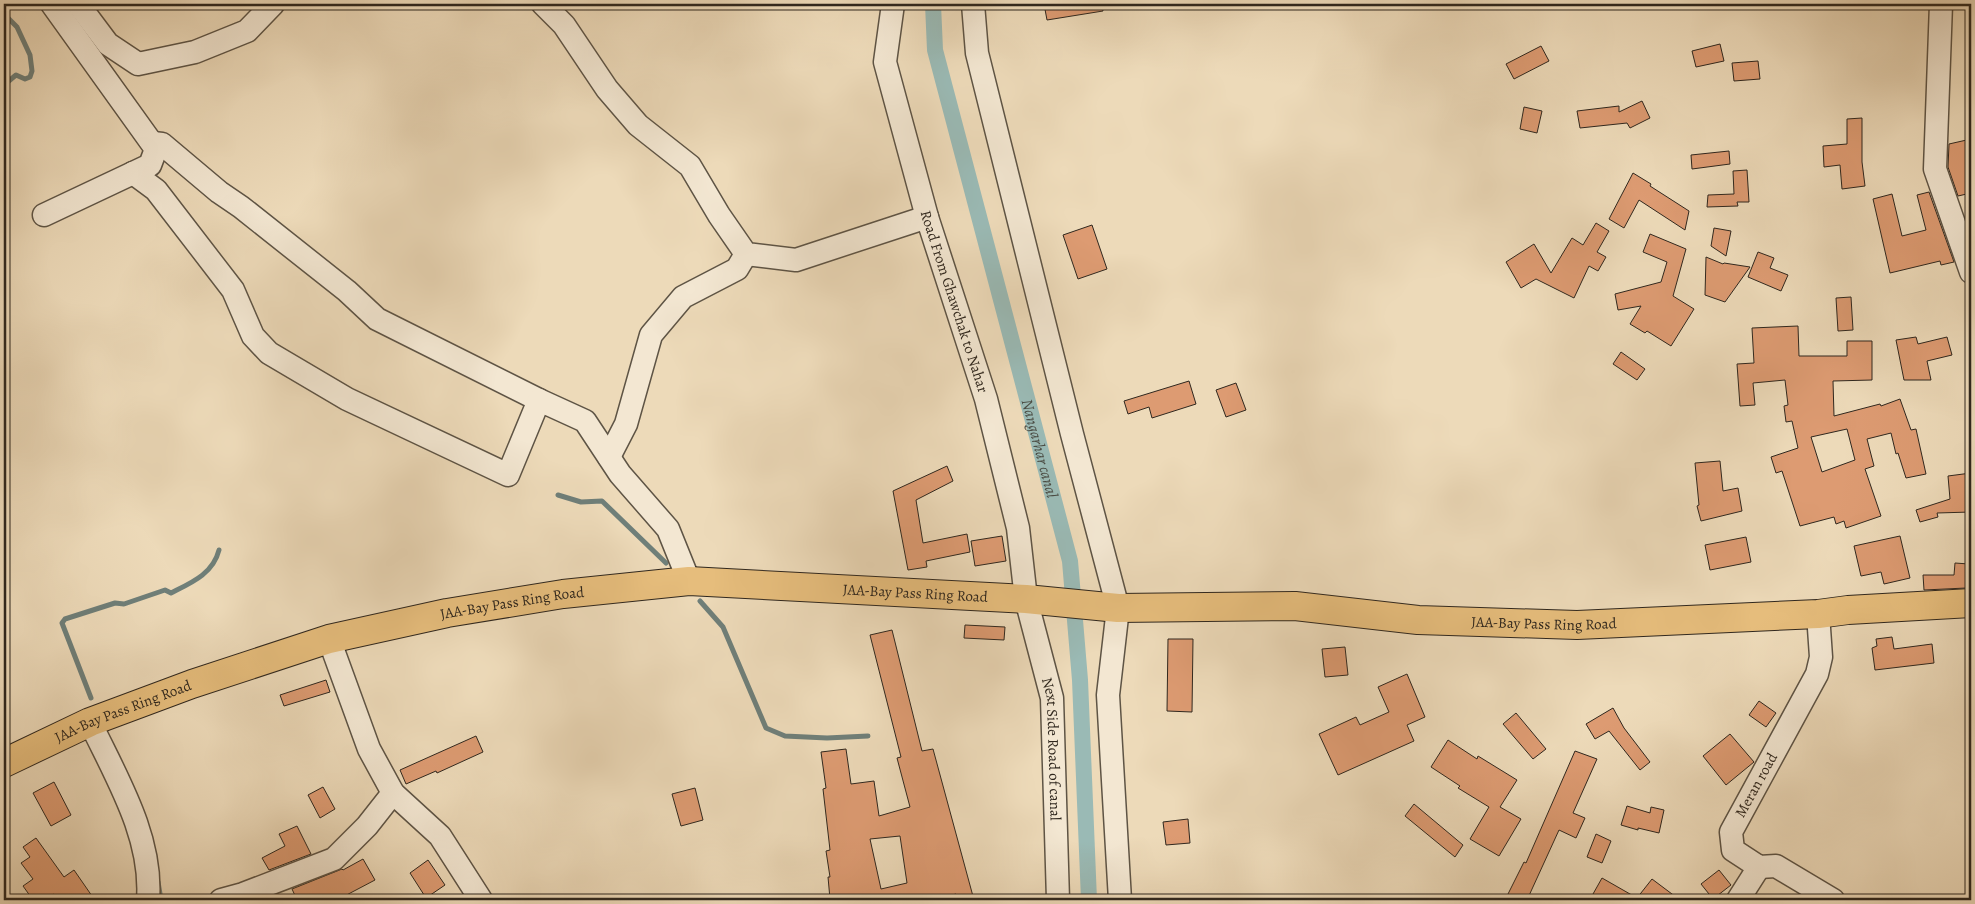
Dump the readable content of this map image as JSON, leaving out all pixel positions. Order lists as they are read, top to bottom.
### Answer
{
  "streets": {
    "highway": ["JAA-Bay Pass Ring Road"],
    "street": ["Road From Ghawchak to Nahar", "Next Side Road of canal", "Meran road"]
  },
  "crossings": [
    ["Road From Ghawchak to Nahar", "JAA-Bay Pass Ring Road"],
    ["Road From Ghawchak to Nahar", "Next Side Road of canal"],
    ["JAA-Bay Pass Ring Road", "Next Side Road of canal"],
    ["JAA-Bay Pass Ring Road", "Meran road"]
  ],
  "water": ["Nangarhar canal"]
}
